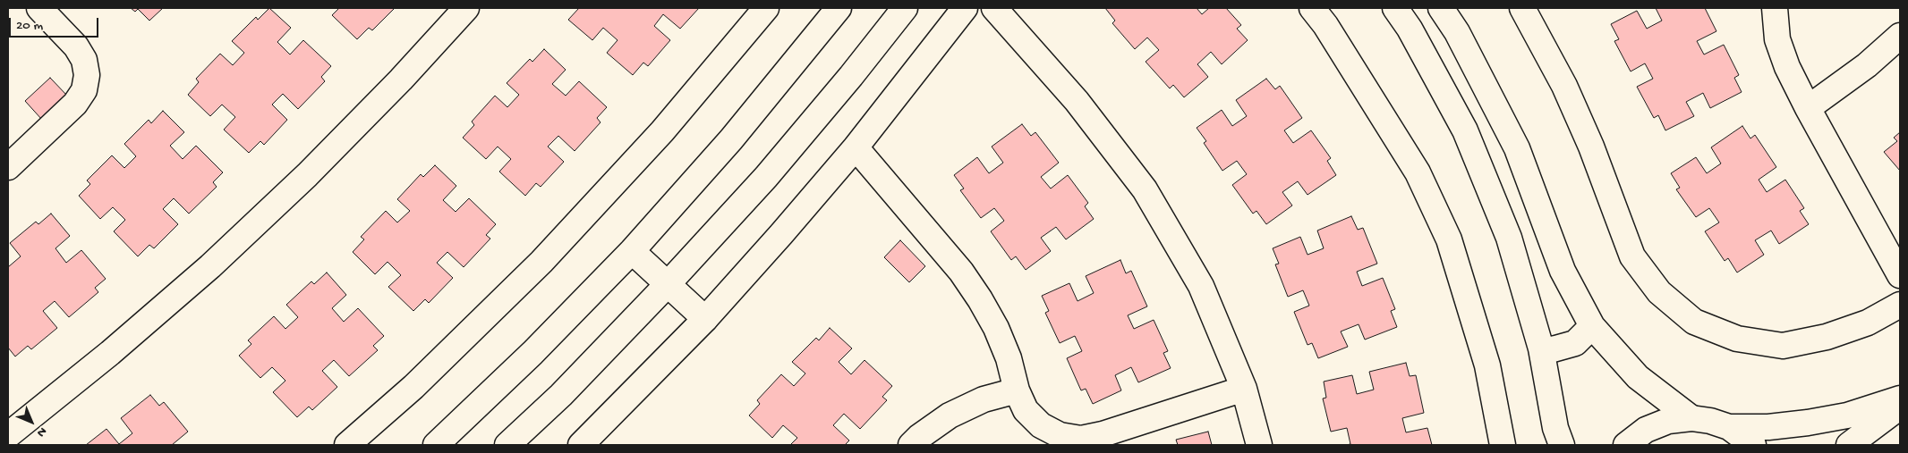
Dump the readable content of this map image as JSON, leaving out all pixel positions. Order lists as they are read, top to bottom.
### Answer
{
  "scale_bar": "20 m",
  "north": "bottom right"
}
